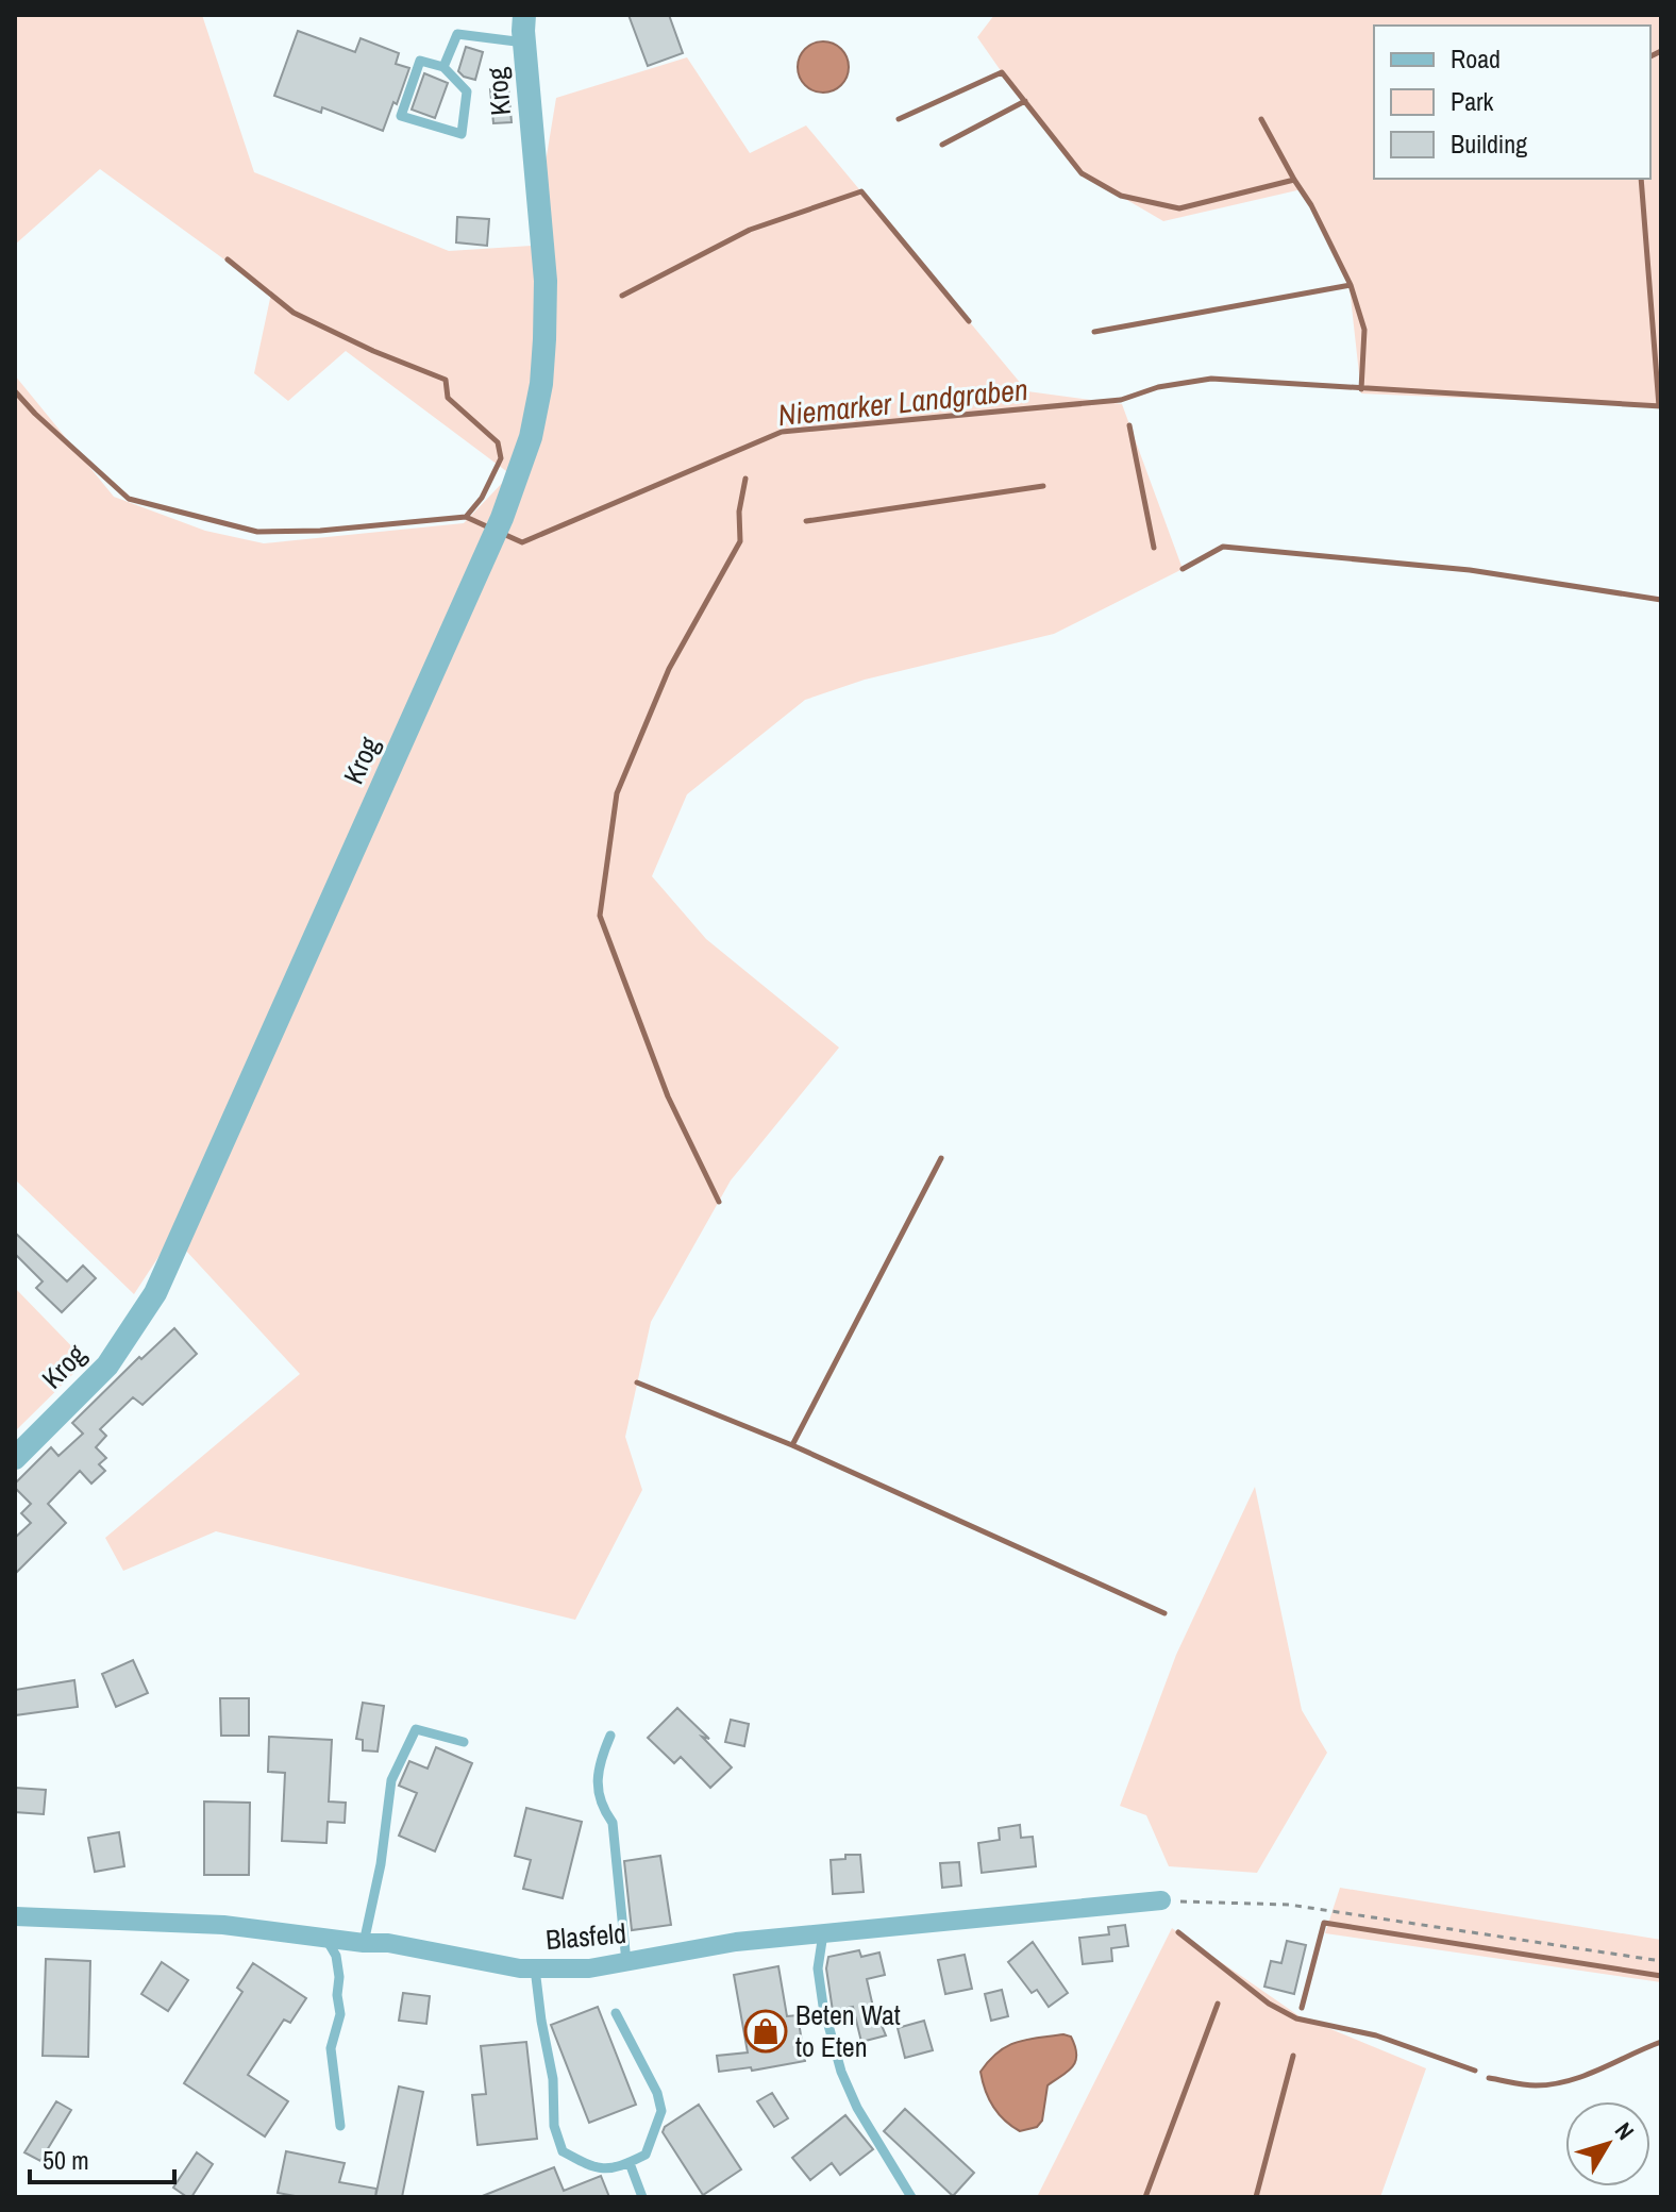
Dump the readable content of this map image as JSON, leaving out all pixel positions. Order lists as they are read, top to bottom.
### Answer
{
  "streets": {
    "street": ["Krog", "Blasfeld"]
  },
  "water": ["Niemarker Landgraben"],
  "places": {
    "shop": ["Beten Wat to Eten"]
  },
  "legend": ["Road", "Park", "Building"],
  "scale_bar": "50 m",
  "north": "top right"
}
